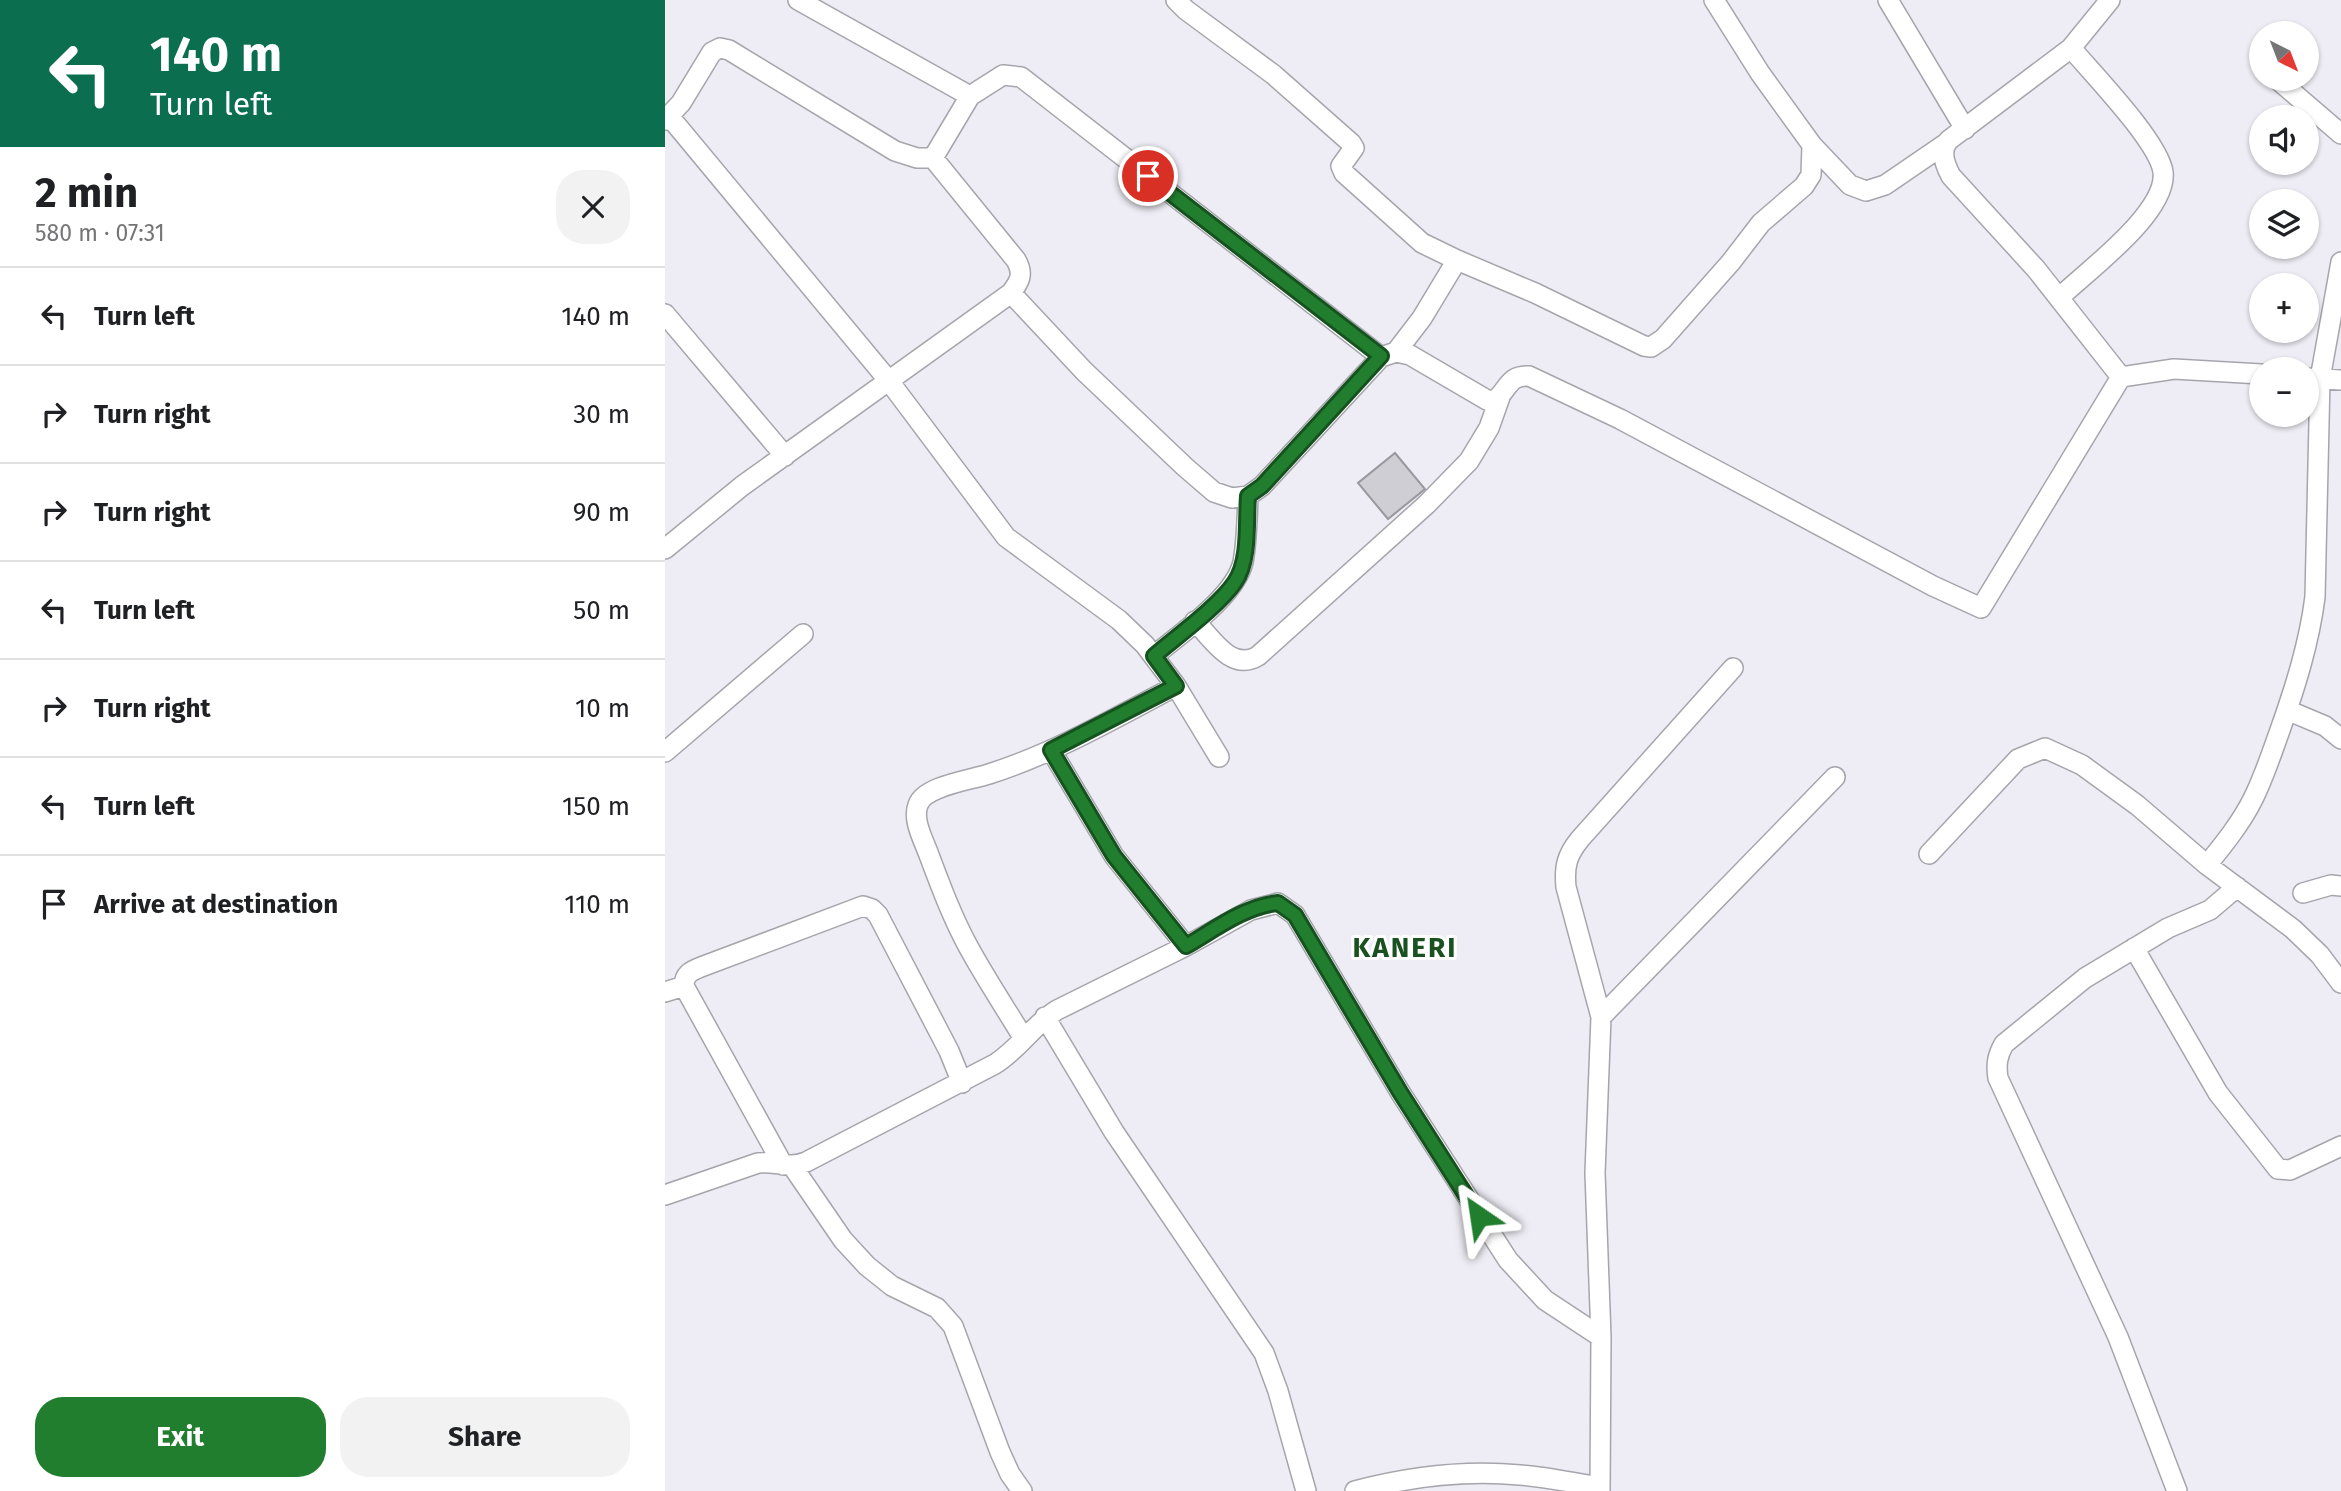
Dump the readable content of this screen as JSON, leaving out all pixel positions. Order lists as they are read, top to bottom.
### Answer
{
  "districts": ["KANERI"],
  "north": "bottom right",
  "page": {
    "turn": ["140 m", "Turn left"],
    "map_buttons": ["+", "−"],
    "heading": ["2 min", "580 m · 07:31"],
    "list": [
      {
        "name": "Turn left",
        "value": "140 m"
      },
      {
        "name": "Turn right",
        "value": "30 m"
      },
      {
        "name": "Turn right",
        "value": "90 m"
      },
      {
        "name": "Turn left",
        "value": "50 m"
      },
      {
        "name": "Turn right",
        "value": "10 m"
      },
      {
        "name": "Turn left",
        "value": "150 m"
      },
      {
        "name": "Arrive at destination",
        "value": "110 m"
      }
    ],
    "buttons": ["Exit", "Share"]
  }
}
